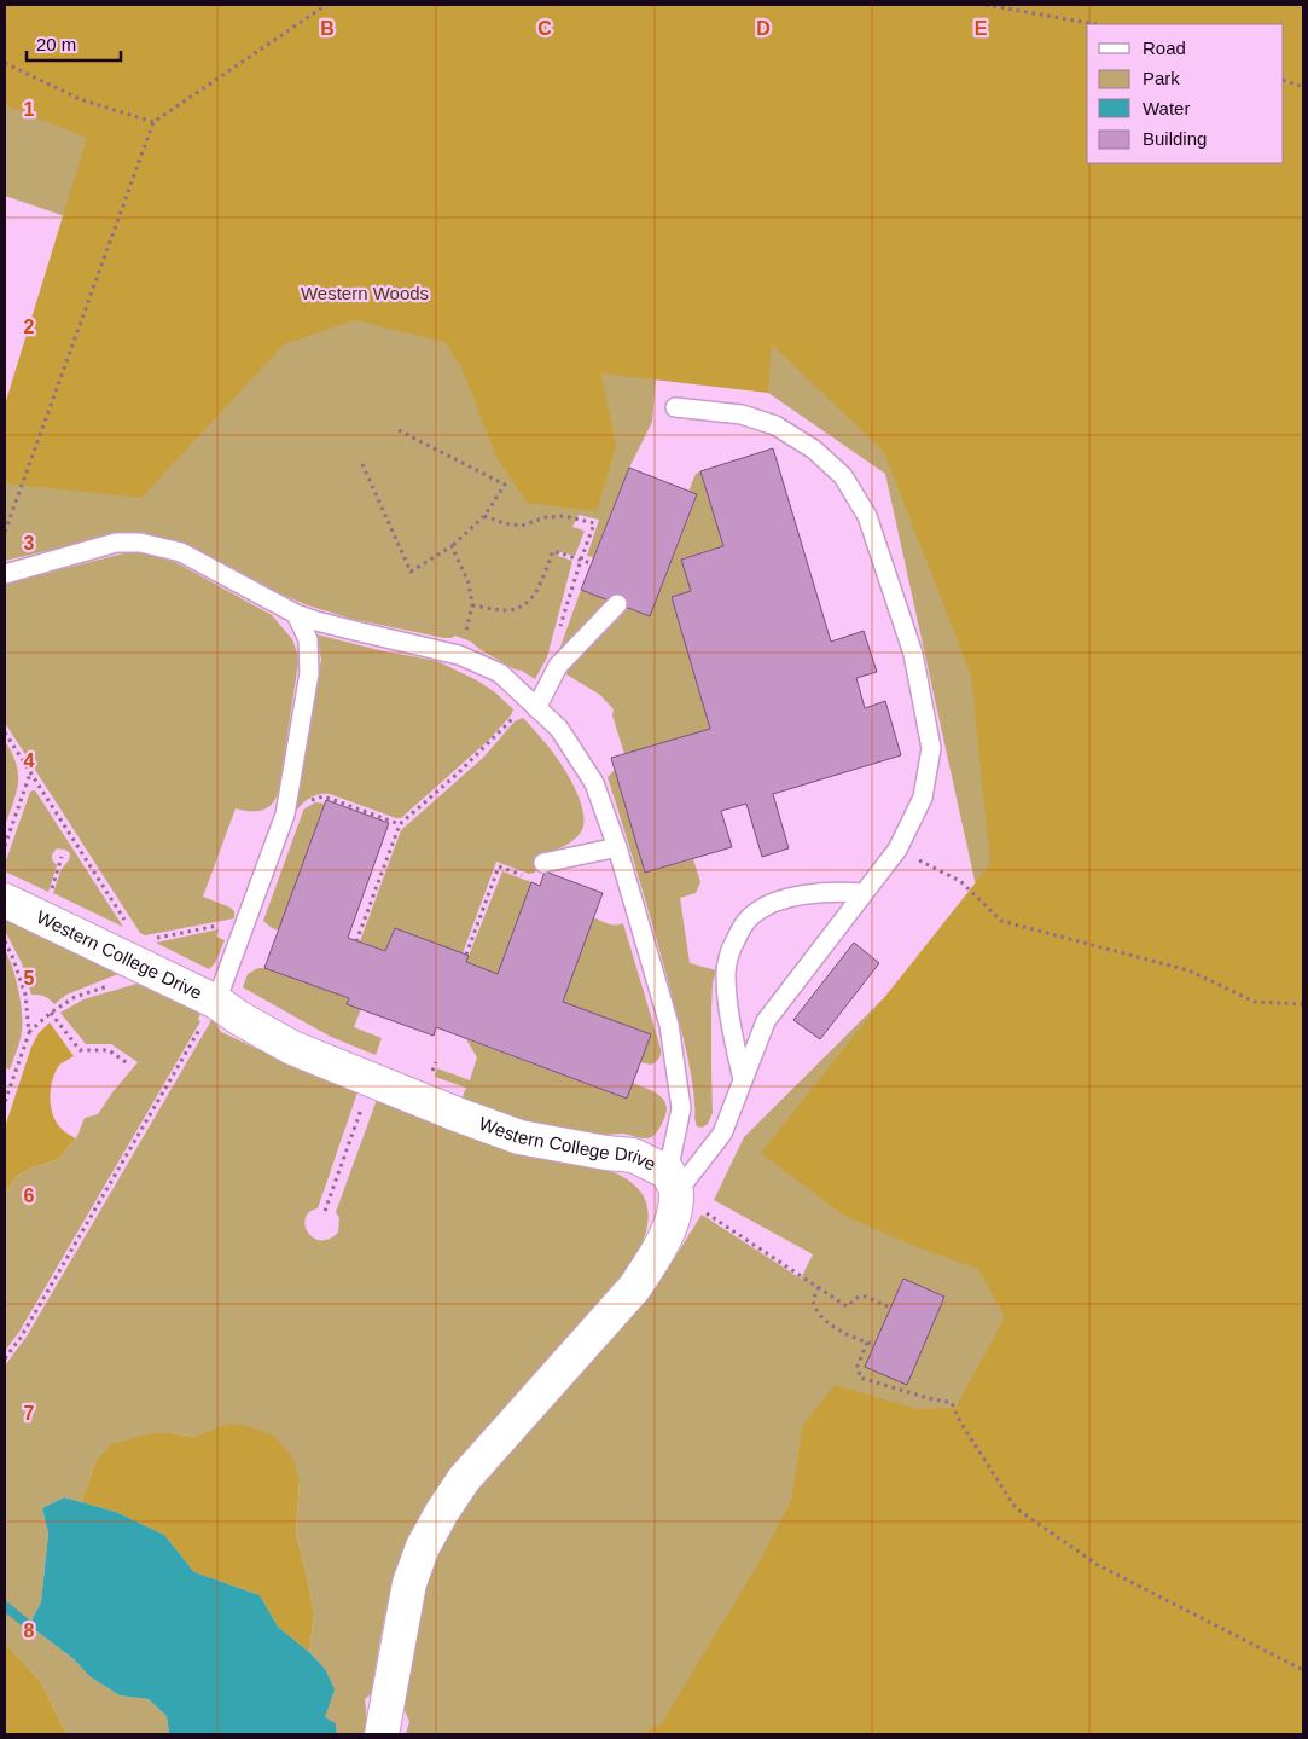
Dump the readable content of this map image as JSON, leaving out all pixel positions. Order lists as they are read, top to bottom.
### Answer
{
  "streets": {
    "street": ["Western College Drive"]
  },
  "parks": ["Western Woods"],
  "legend": [
    "Road",
    "Park",
    "Water",
    "Building"
  ],
  "scale_bar": "20 m",
  "grid": {
    "columns": [
      "B",
      "C",
      "D",
      "E"
    ],
    "rows": [
      "1",
      "2",
      "3",
      "4",
      "5",
      "6",
      "7",
      "8"
    ]
  }
}
